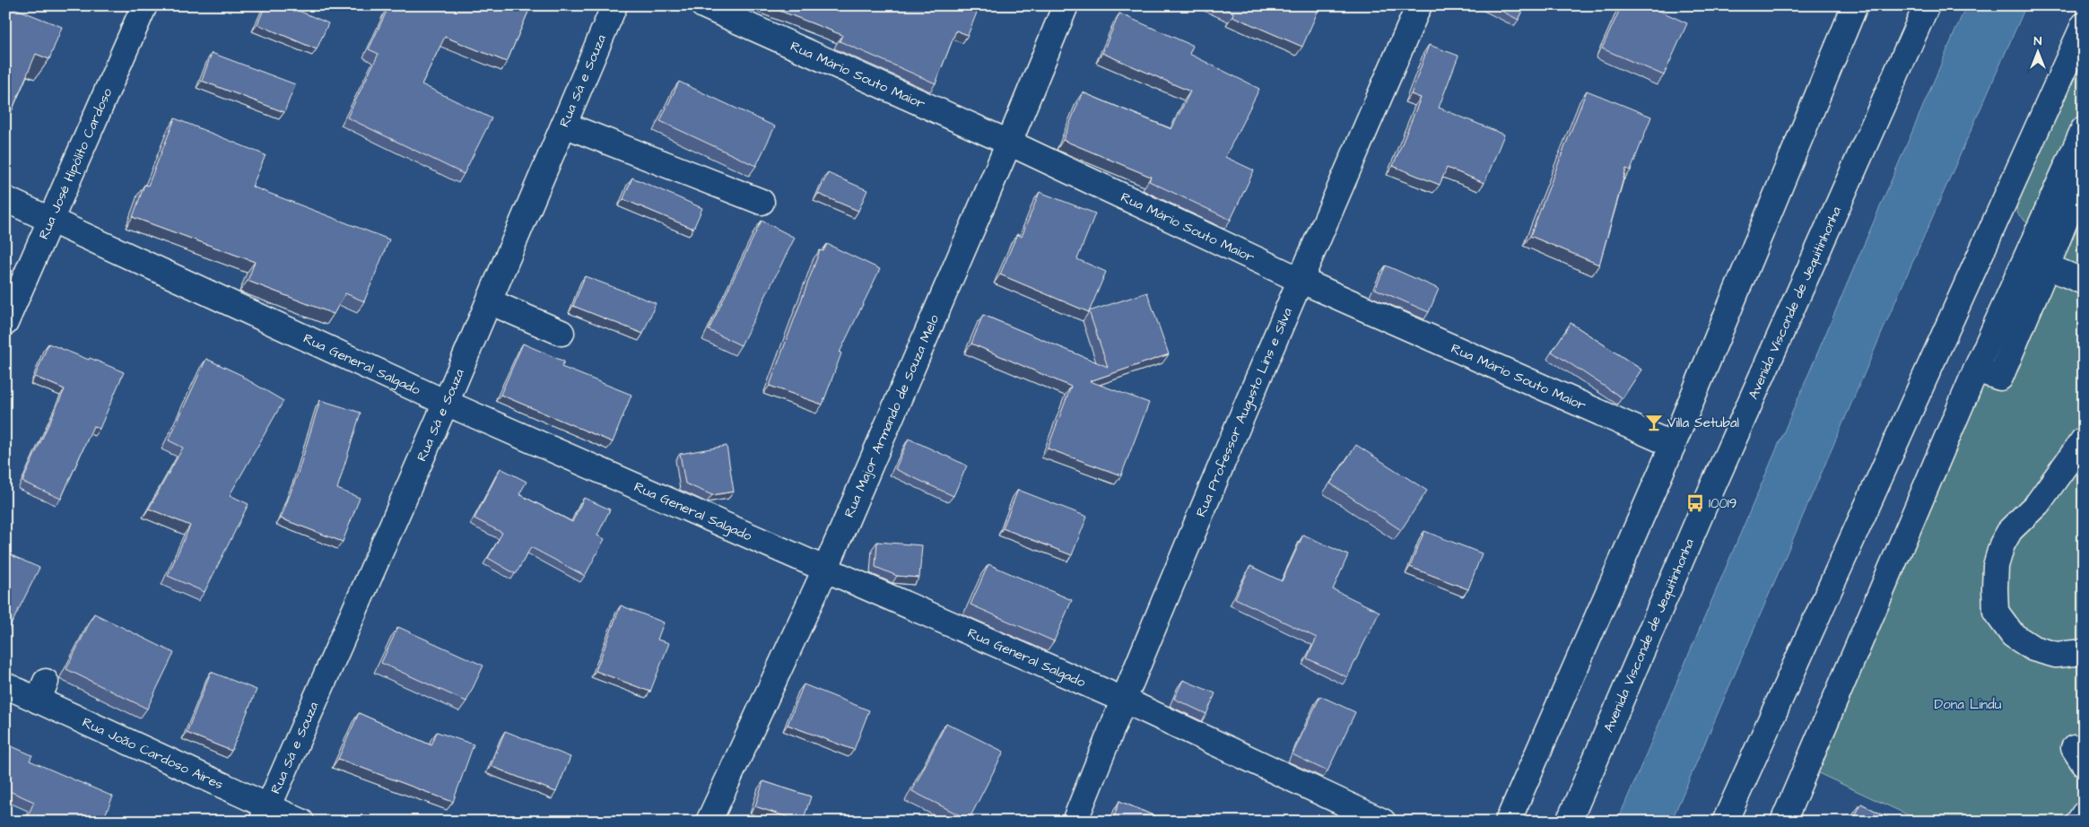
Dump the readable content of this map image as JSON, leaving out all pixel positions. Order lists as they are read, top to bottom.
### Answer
{
  "streets": {
    "street": [
      "Rua Mário Souto Maior",
      "Rua Sá e Souza",
      "Rua José Hipólito Cardoso",
      "Avenida Visconde de Jequitinhonha",
      "Rua General Salgado",
      "Rua Professor Augusto Lins e Silva",
      "Rua Major Armando de Souza Melo",
      "Rua João Cardoso Aires"
    ]
  },
  "crossings": [
    ["Rua Mário Souto Maior", "Rua Professor Augusto Lins e Silva"],
    ["Rua Mário Souto Maior", "Rua Major Armando de Souza Melo"],
    ["Rua Sá e Souza", "Rua General Salgado"],
    ["Rua Sá e Souza", "Rua João Cardoso Aires"],
    ["Rua José Hipólito Cardoso", "Rua General Salgado"],
    ["Rua General Salgado", "Rua Professor Augusto Lins e Silva"],
    ["Rua General Salgado", "Rua Major Armando de Souza Melo"]
  ],
  "parks": ["Dona Lindu"],
  "places": {
    "bar": ["Villa Setubal"],
    "bus stop": ["10019"]
  },
  "north": "top"
}
